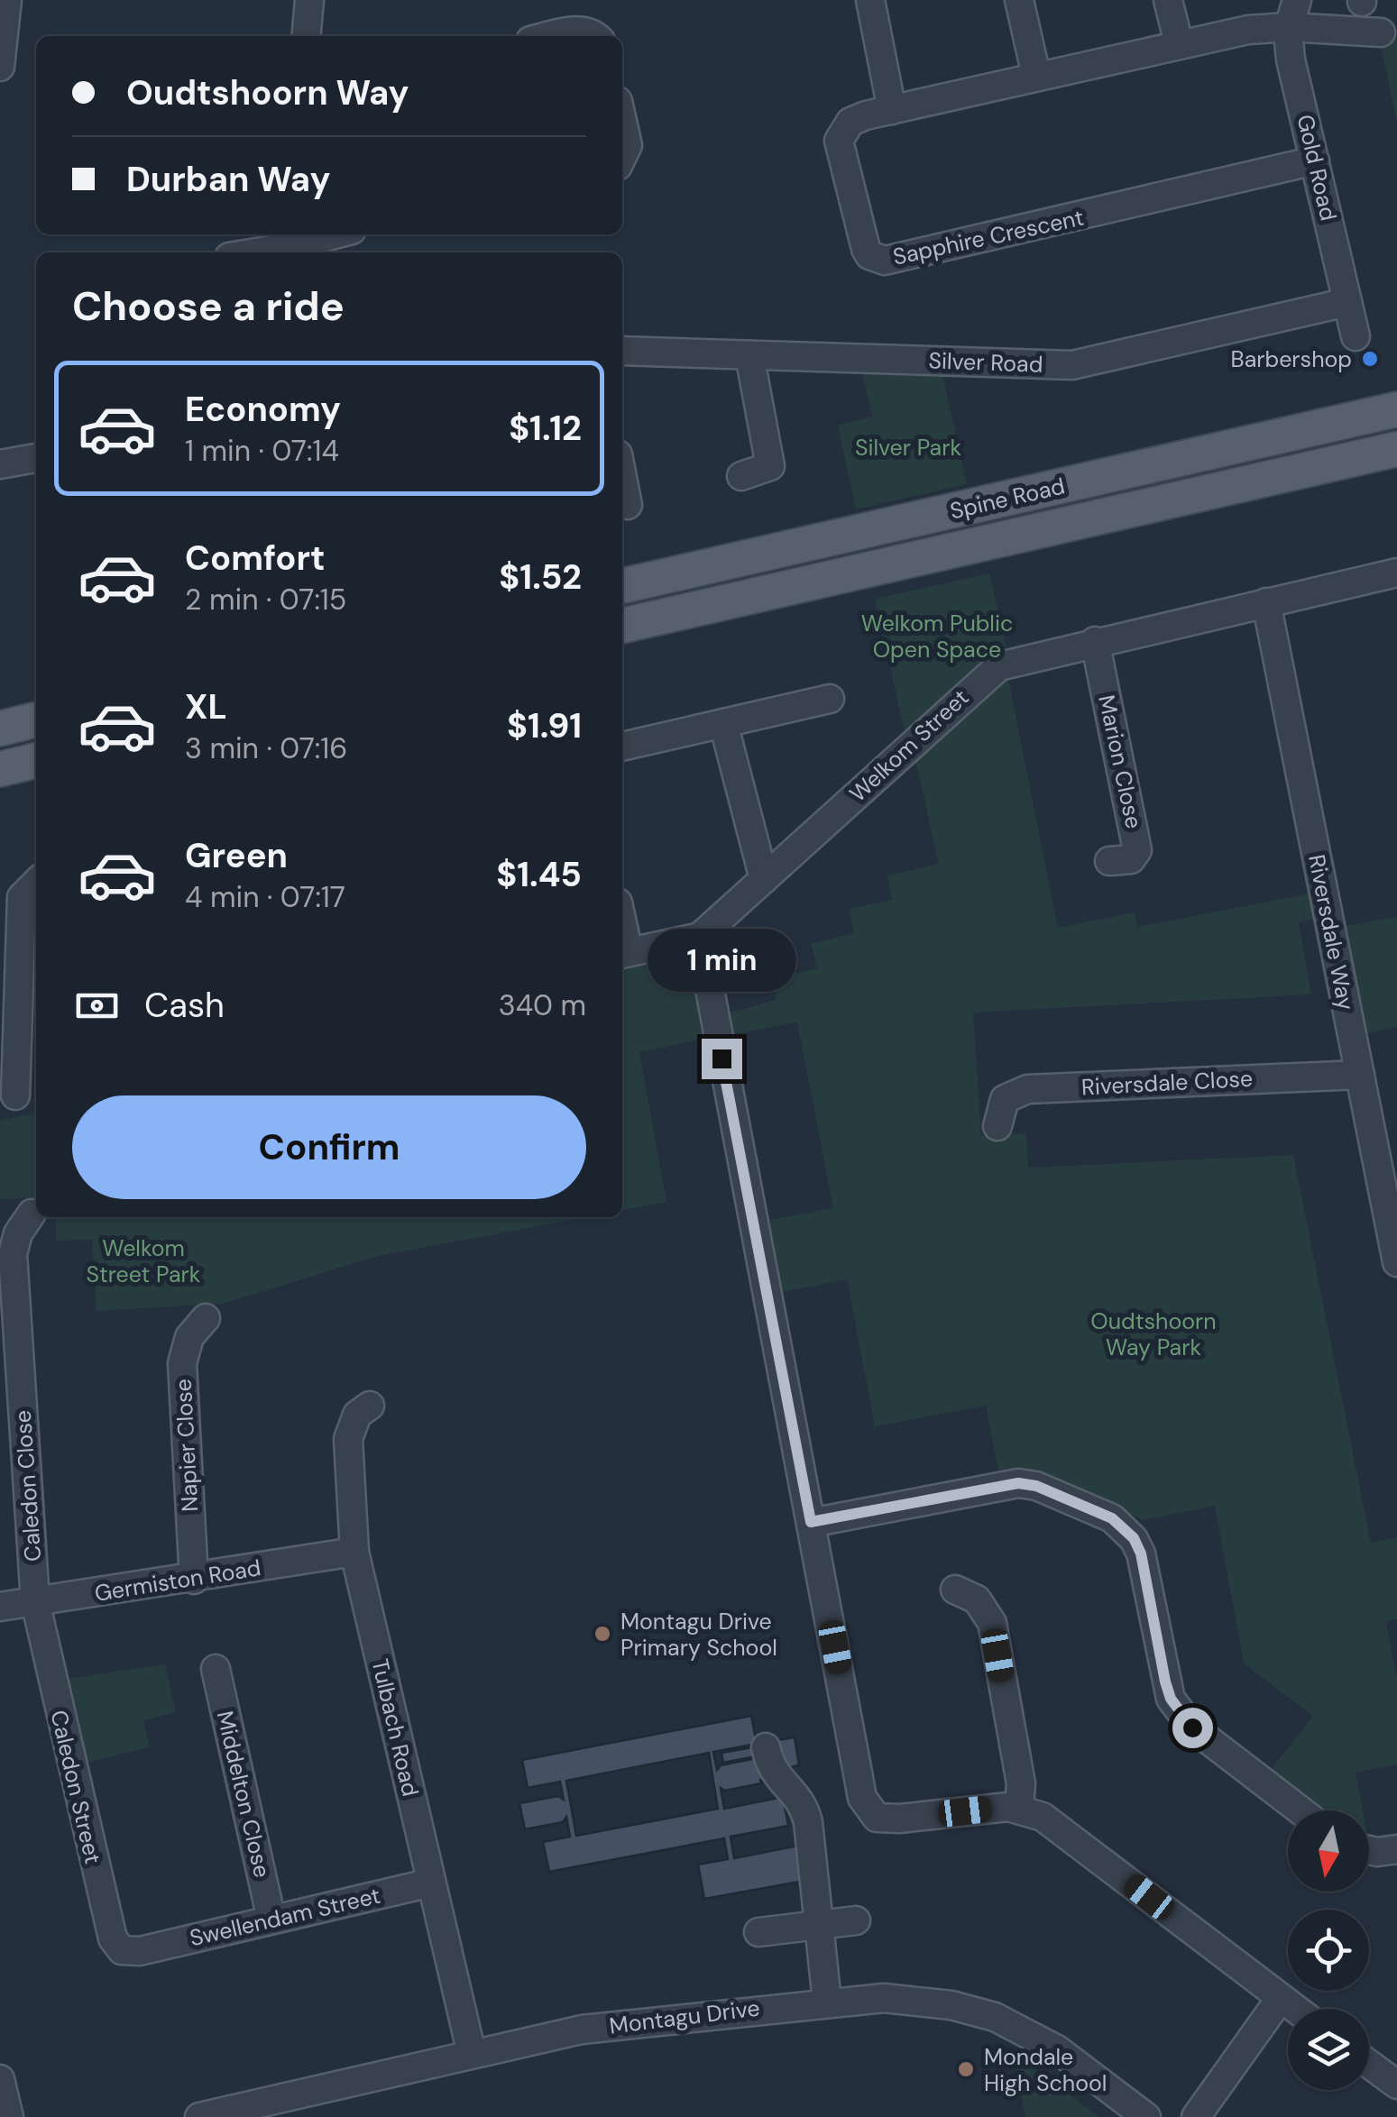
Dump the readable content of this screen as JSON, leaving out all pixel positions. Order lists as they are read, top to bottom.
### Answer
{
  "streets": {
    "main road": ["Spine Road"],
    "street": [
      "Gold Road",
      "Sapphire Crescent",
      "Silver Road",
      "Welkom Street",
      "Marion Close",
      "Riversdale Way",
      "Riversdale Close",
      "Napier Close",
      "Caledon Close",
      "Germiston Road",
      "Tulbach Road",
      "Caledon Street",
      "Middelton Close",
      "Swellendam Street",
      "Montagu Drive"
    ]
  },
  "crossings": [
    ["Gold Road", "Sapphire Crescent"],
    ["Gold Road", "Silver Road"],
    ["Welkom Street", "Marion Close"],
    ["Welkom Street", "Riversdale Way"],
    ["Riversdale Way", "Riversdale Close"],
    ["Napier Close", "Germiston Road"],
    ["Caledon Close", "Germiston Road"],
    ["Caledon Close", "Caledon Street"],
    ["Germiston Road", "Tulbach Road"],
    ["Germiston Road", "Caledon Street"],
    ["Tulbach Road", "Swellendam Street"],
    ["Tulbach Road", "Montagu Drive"],
    ["Caledon Street", "Swellendam Street"],
    ["Middelton Close", "Swellendam Street"]
  ],
  "parks": [
    "Silver Park",
    "Welkom Public Open Space",
    "Welkom Street Park",
    "Oudtshoorn Way Park"
  ],
  "places": ["Barbershop", "Montagu Drive Primary School", "Mondale High School"],
  "north": "bottom",
  "page": {
    "banner": ["Oudtshoorn Way", "Durban Way"],
    "heading": "Choose a ride",
    "list": [
      {
        "name": "Economy",
        "note": "1 min · 07:14",
        "value": "$1.12"
      },
      {
        "name": "Comfort",
        "note": "2 min · 07:15",
        "value": "$1.52"
      },
      {
        "name": "XL",
        "note": "3 min · 07:16",
        "value": "$1.91"
      },
      {
        "name": "Green",
        "note": "4 min · 07:17",
        "value": "$1.45"
      }
    ],
    "bubble": "1 min",
    "pay": ["Cash", "340 m"],
    "buttons": "Confirm"
  }
}
